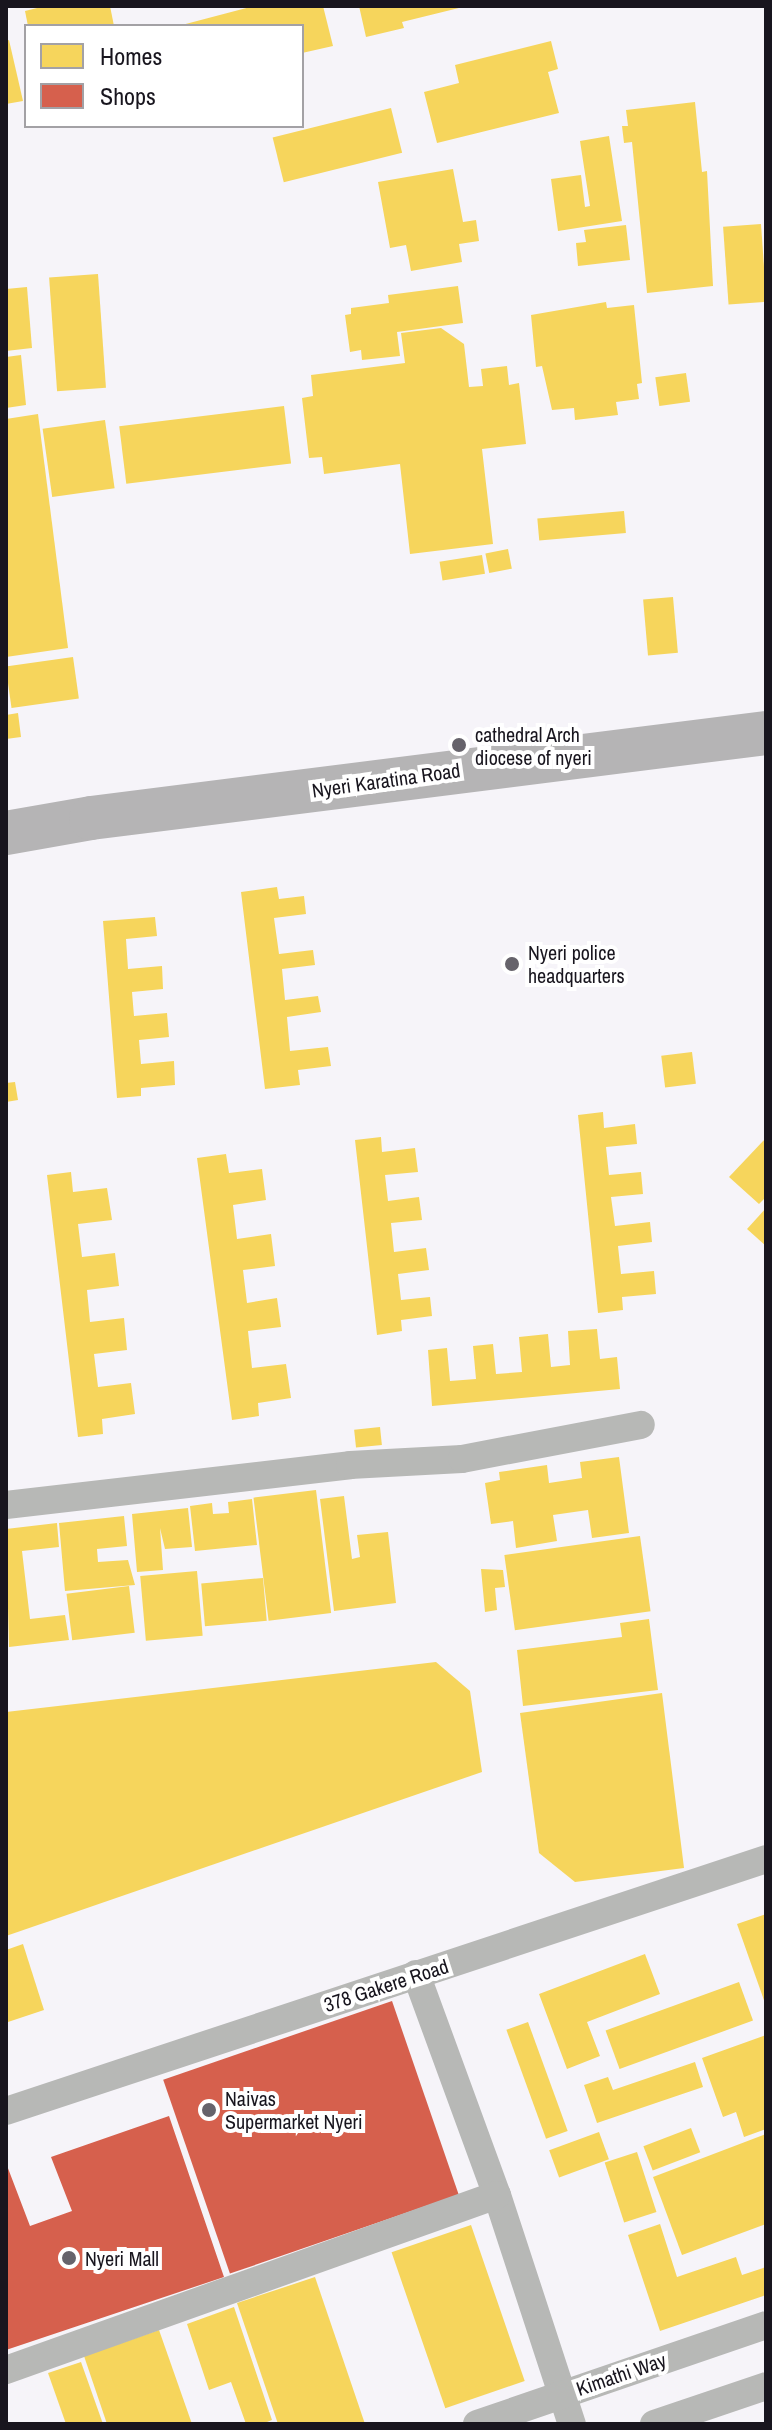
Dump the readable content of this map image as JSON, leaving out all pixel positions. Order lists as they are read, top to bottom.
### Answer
{
  "streets": {
    "highway": ["Nyeri Karatina Road"],
    "street": ["378 Gakere Road", "Kimathi Way"]
  },
  "places": [
    "cathedral Arch diocese of nyeri",
    "Nyeri police headquarters",
    "Naivas Supermarket Nyeri",
    "Nyeri Mall"
  ],
  "legend": ["Homes", "Shops"]
}
